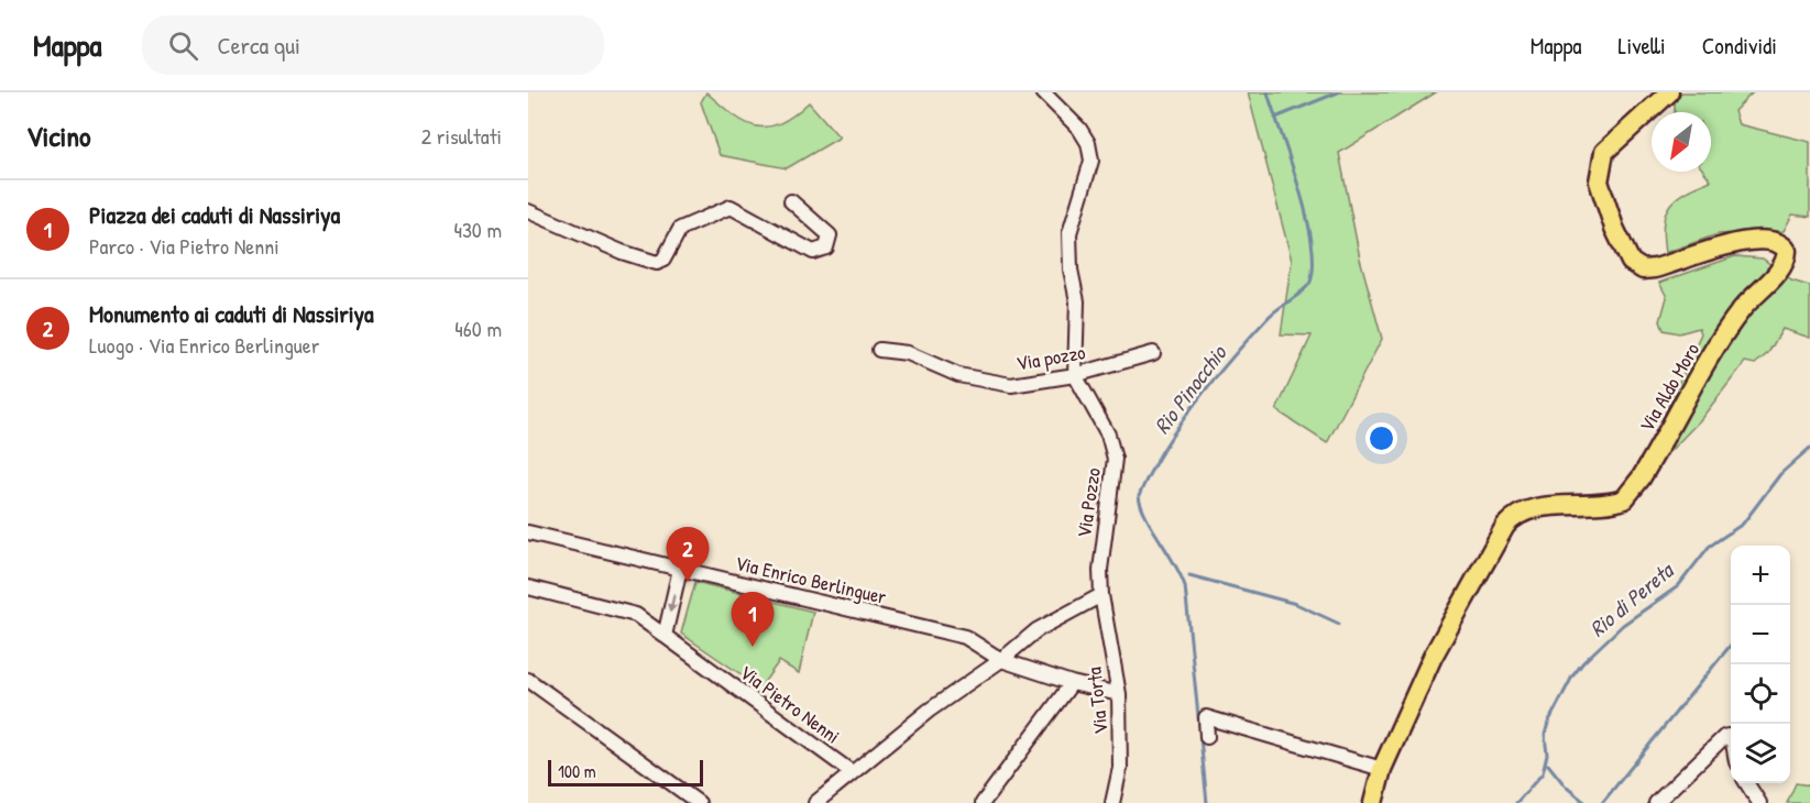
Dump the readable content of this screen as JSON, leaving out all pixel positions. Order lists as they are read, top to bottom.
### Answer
{
  "streets": {
    "main road": ["Via Aldo Moro"],
    "street": [
      "Via pozzo",
      "Via Pozzo",
      "Via Enrico Berlinguer",
      "Via Torta",
      "Via Pietro Nenni"
    ]
  },
  "crossings": [
    ["Via pozzo", "Via Pozzo"],
    ["Via Pozzo", "Via Torta"],
    ["Via Enrico Berlinguer", "Via Torta"]
  ],
  "water": ["Rio Pinocchio", "Rio di Pereta"],
  "scale_bar": "100 m",
  "north": "bottom left",
  "page": {
    "header": "Mappa",
    "search": "Cerca qui",
    "nav": ["Mappa", "Livelli", "Condividi"],
    "heading": ["Vicino", "2 risultati"],
    "list": [
      {
        "mark": "1",
        "name": "Piazza dei caduti di Nassiriya",
        "note": "Parco · Via Pietro Nenni",
        "value": "430 m"
      },
      {
        "mark": "2",
        "name": "Monumento ai caduti di Nassiriya",
        "note": "Luogo · Via Enrico Berlinguer",
        "value": "460 m"
      }
    ],
    "pins": ["2", "1"],
    "map_buttons": ["+", "−"],
    "scale": "100 m"
  }
}
